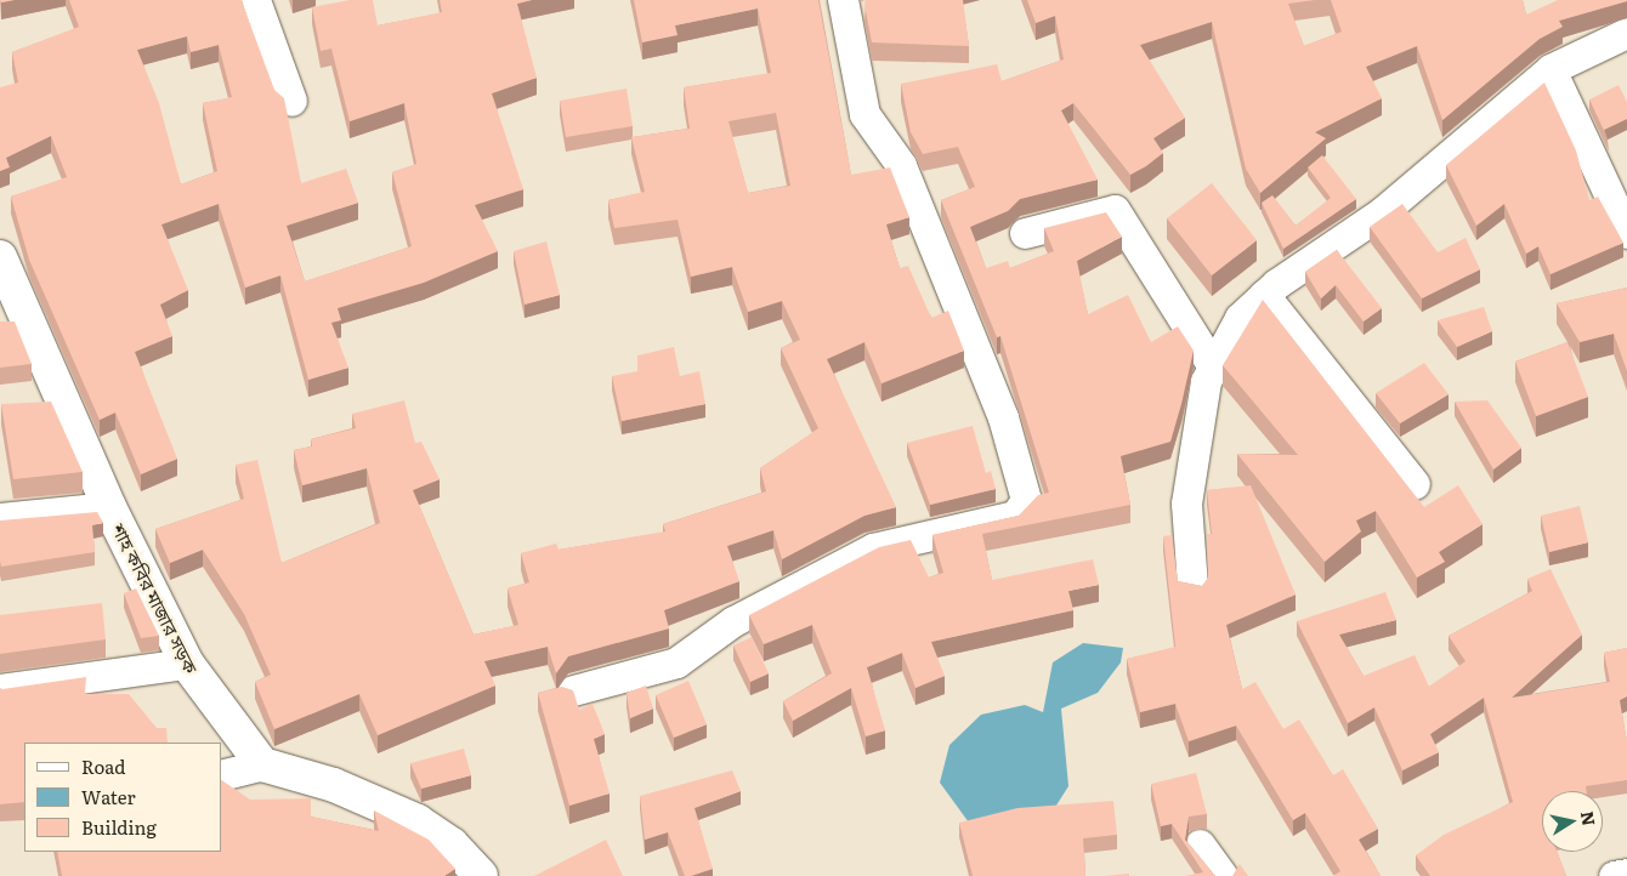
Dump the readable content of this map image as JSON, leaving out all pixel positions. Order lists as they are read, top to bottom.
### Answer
{
  "streets": {
    "main road": ["শাহ কবির মাজার সড়ক"]
  },
  "legend": ["Road", "Water", "Building"],
  "north": "right"
}
